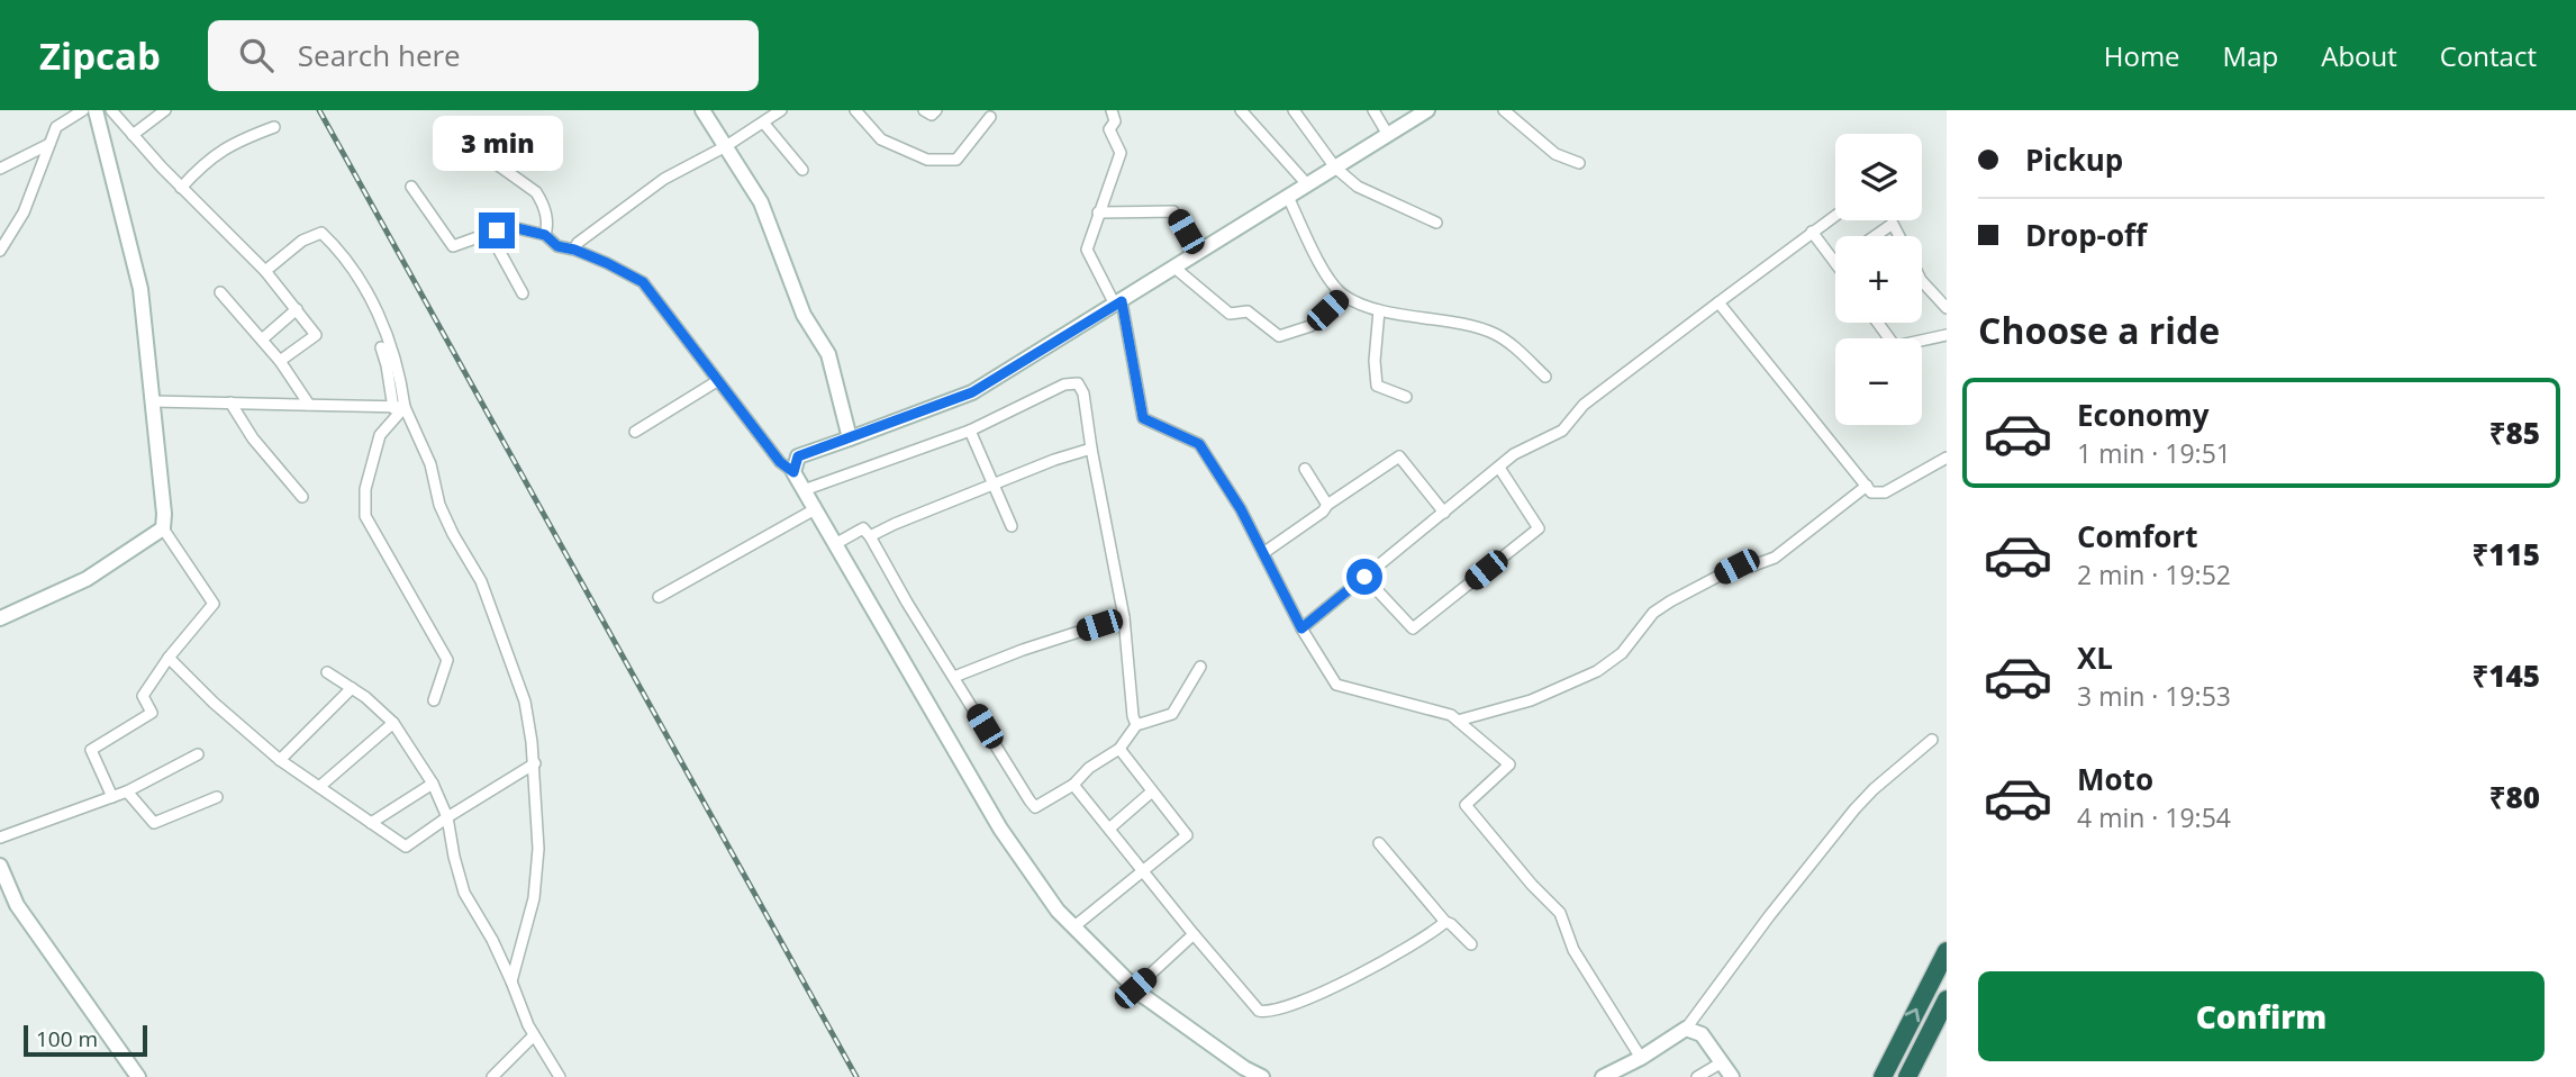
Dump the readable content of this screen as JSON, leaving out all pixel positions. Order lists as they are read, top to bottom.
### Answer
{
  "scale_bar": "100 m",
  "page": {
    "header": "Zipcab",
    "search": "Search here",
    "nav": [
      "Home",
      "Map",
      "About",
      "Contact"
    ],
    "banner": ["Pickup", "Drop-off"],
    "bubble": "3 min",
    "map_buttons": ["+", "−"],
    "heading": "Choose a ride",
    "list": [
      {
        "name": "Economy",
        "note": "1 min · 19:51",
        "value": "₹85"
      },
      {
        "name": "Comfort",
        "note": "2 min · 19:52",
        "value": "₹115"
      },
      {
        "name": "XL",
        "note": "3 min · 19:53",
        "value": "₹145"
      },
      {
        "name": "Moto",
        "note": "4 min · 19:54",
        "value": "₹80"
      }
    ],
    "buttons": "Confirm",
    "scale": "100 m"
  }
}
